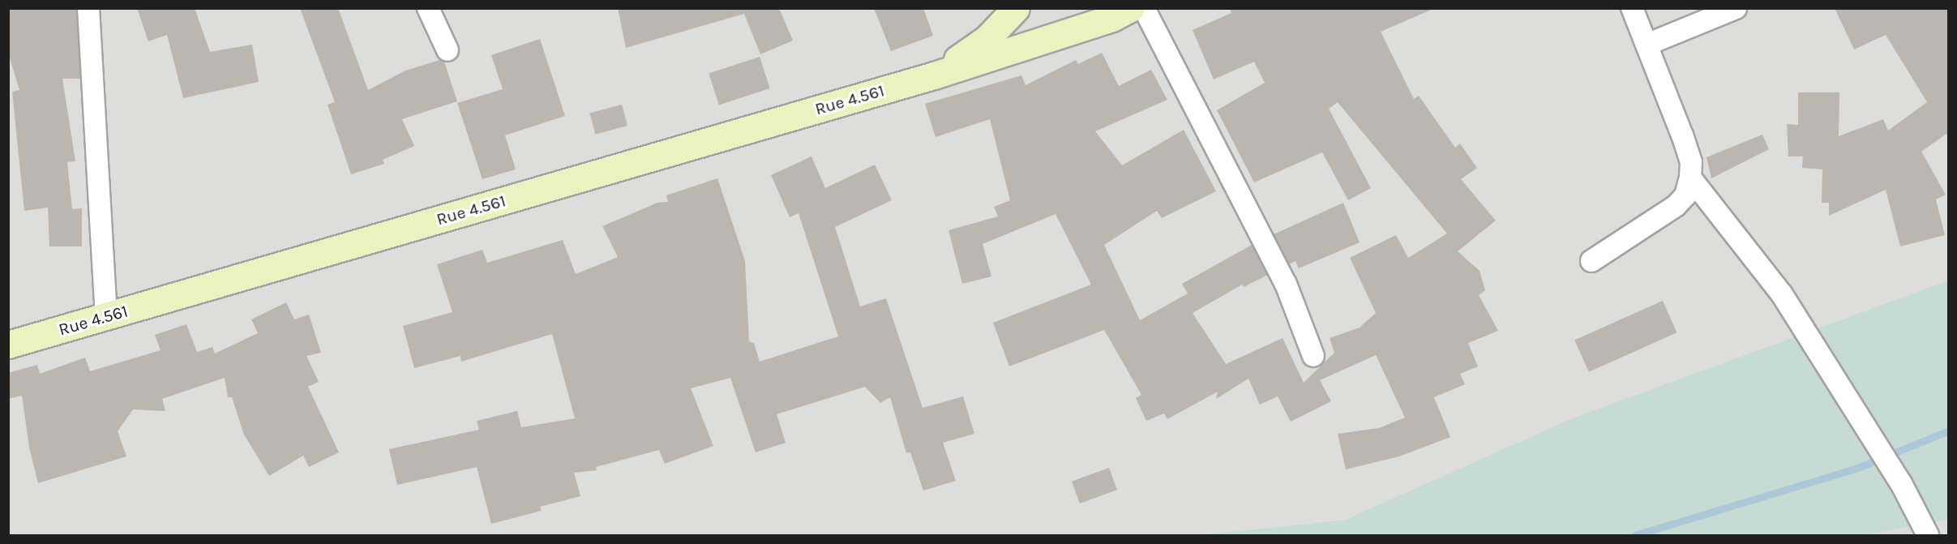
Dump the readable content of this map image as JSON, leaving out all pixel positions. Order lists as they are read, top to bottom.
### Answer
{
  "streets": {
    "main road": ["Rue 4.561"]
  }
}
